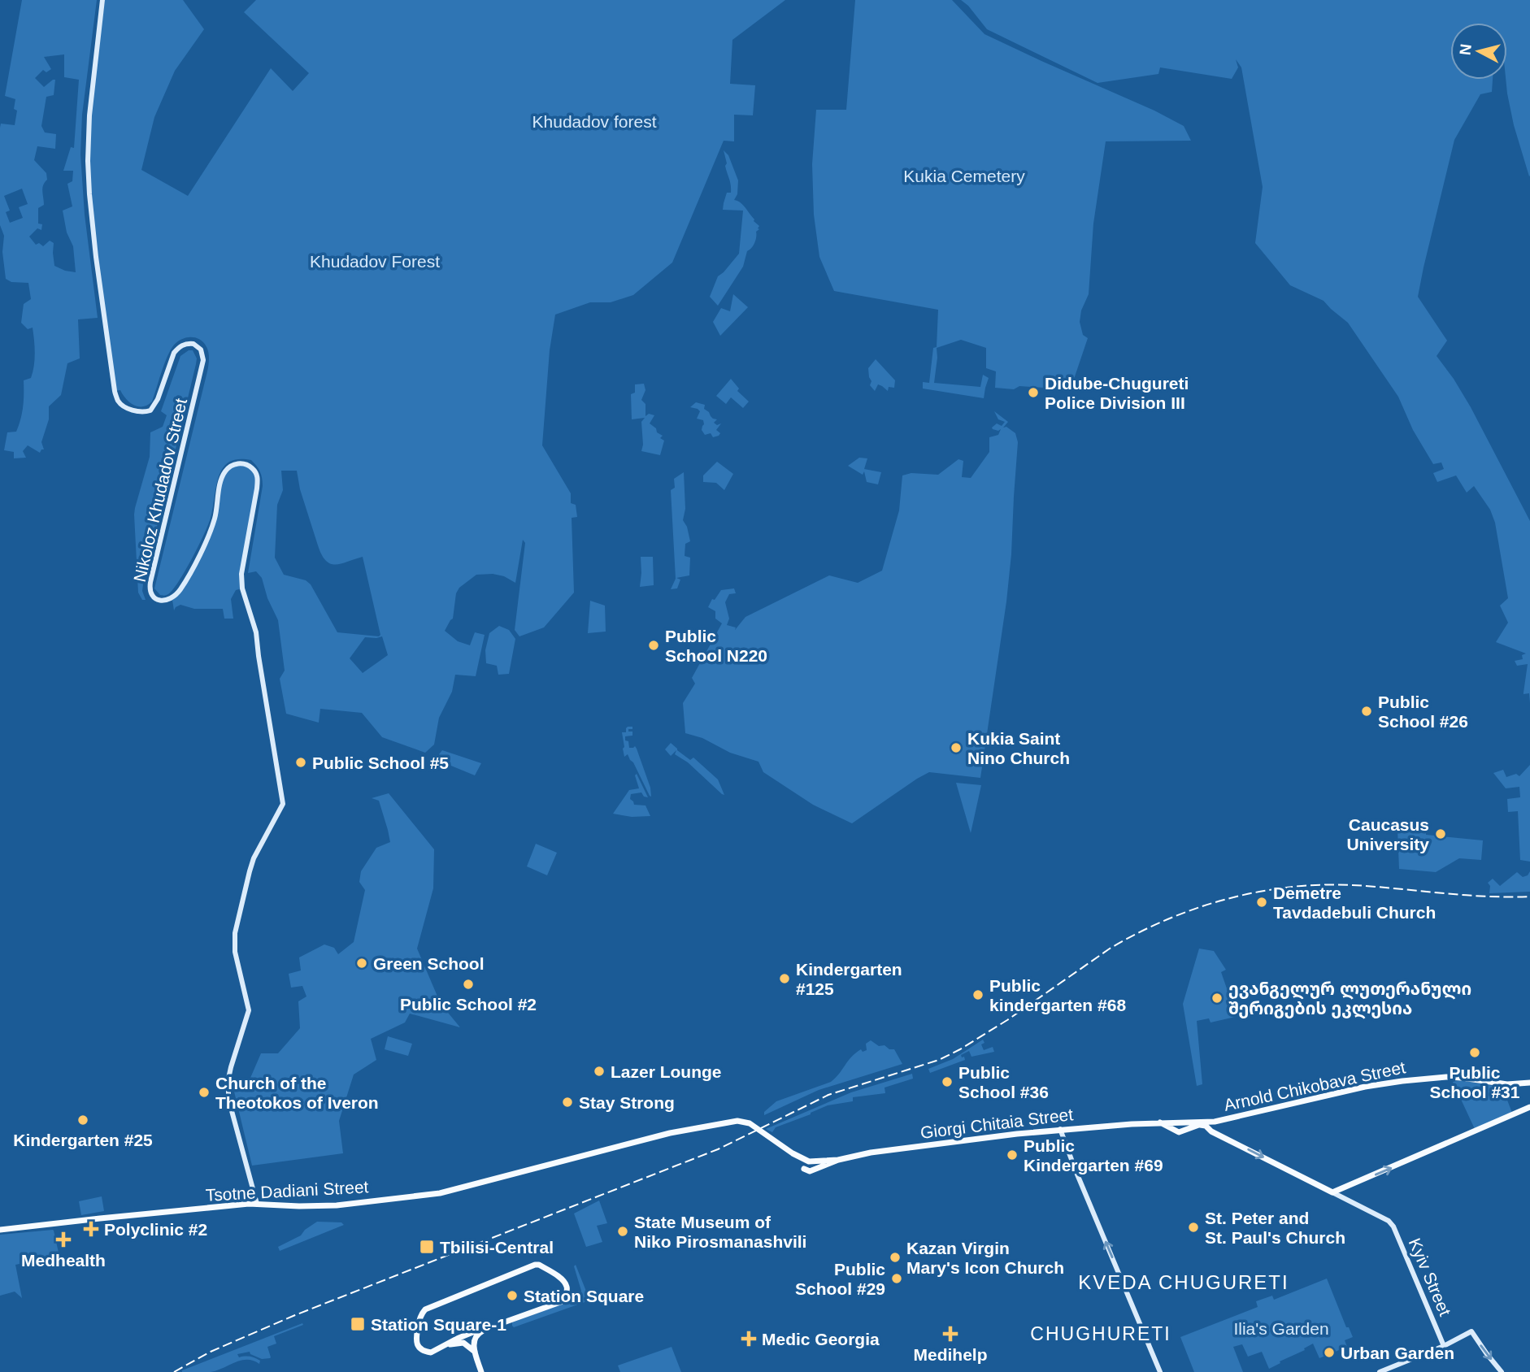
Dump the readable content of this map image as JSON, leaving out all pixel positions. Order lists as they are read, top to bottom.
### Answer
{
  "streets": {
    "main road": [
      "Nikoloz Khudadov Street",
      "Arnold Chikobava Street",
      "Giorgi Chitaia Street",
      "Tsotne Dadiani Street",
      "Kyiv Street"
    ]
  },
  "crossings": [
    ["Nikoloz Khudadov Street", "Tsotne Dadiani Street"],
    ["Arnold Chikobava Street", "Giorgi Chitaia Street"],
    ["Giorgi Chitaia Street", "Tsotne Dadiani Street"]
  ],
  "districts": ["KVEDA CHUGURETI", "CHUGHURETI"],
  "parks": [
    "Khudadov forest",
    "Kukia Cemetery",
    "Khudadov Forest",
    "Ilia's Garden"
  ],
  "places": {
    "other": [
      "Didube-Chugureti Police Division III",
      "Public School N220",
      "Public School #26",
      "Kukia Saint Nino Church",
      "Public School #5",
      "Caucasus University",
      "Demetre Tavdadebuli Church",
      "Green School",
      "Kindergarten #125",
      "Public School #2",
      "Public kindergarten #68",
      "ევანგელურ ლუთერანული შერიგების ეკლესია",
      "Public School #31",
      "Lazer Lounge",
      "Public School #36",
      "Church of the Theotokos of Iveron",
      "Stay Strong",
      "Kindergarten #25",
      "Public Kindergarten #69",
      "St. Peter and St. Paul's Church",
      "State Museum of Niko Pirosmanashvili",
      "Kazan Virgin Mary's Icon Church",
      "Public School #29",
      "Station Square",
      "Urban Garden"
    ],
    "health": [
      "Polyclinic #2",
      "Medhealth",
      "Medihelp",
      "Medic Georgia"
    ],
    "transit": ["Tbilisi-Central", "Station Square-1"]
  },
  "north": "left"
}
